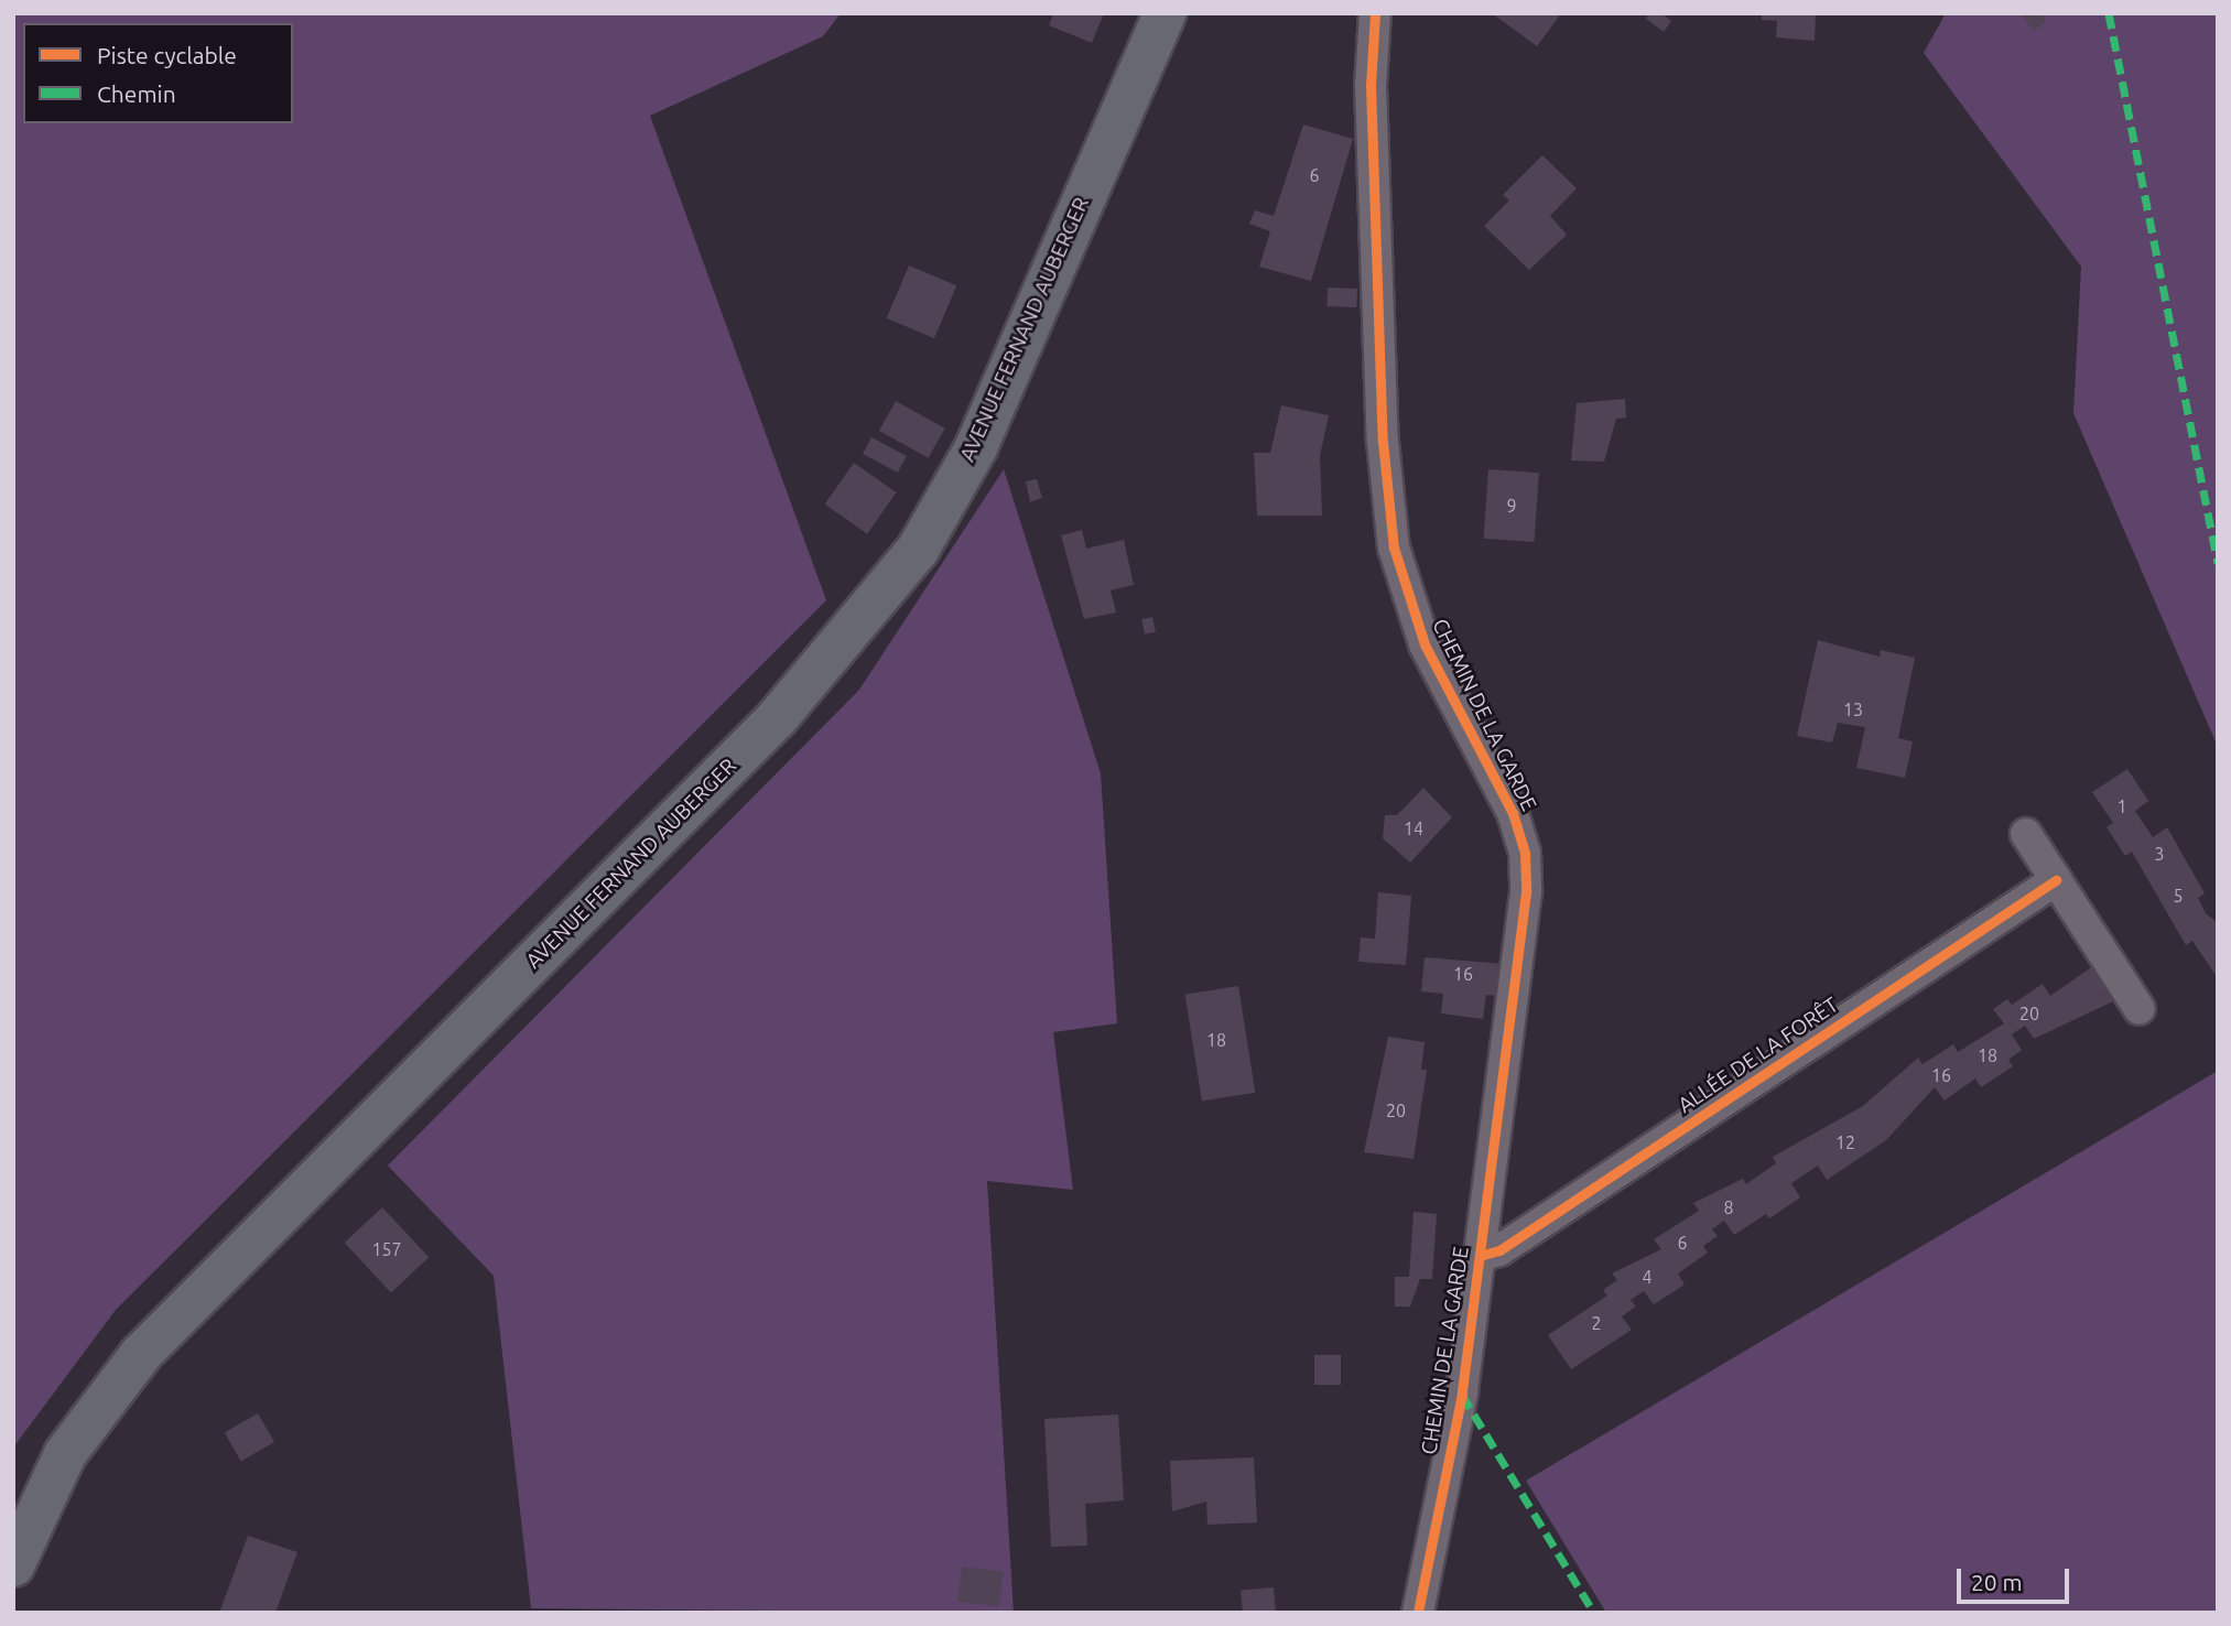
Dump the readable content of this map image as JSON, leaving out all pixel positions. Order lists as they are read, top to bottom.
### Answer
{
  "streets": {
    "main road": ["AVENUE FERNAND AUBERGER"],
    "street": ["CHEMIN DE LA GARDE", "ALLÉE DE LA FORÊT"]
  },
  "crossings": [
    ["CHEMIN DE LA GARDE", "ALLÉE DE LA FORÊT"]
  ],
  "house_numbers": [
    "6",
    "9",
    "13",
    "1",
    "14",
    "3",
    "5",
    "16",
    "20",
    "18",
    "18",
    "16",
    "20",
    "12",
    "8",
    "6",
    "157",
    "4",
    "2"
  ],
  "legend": ["Piste cyclable", "Chemin"],
  "scale_bar": "20 m"
}
